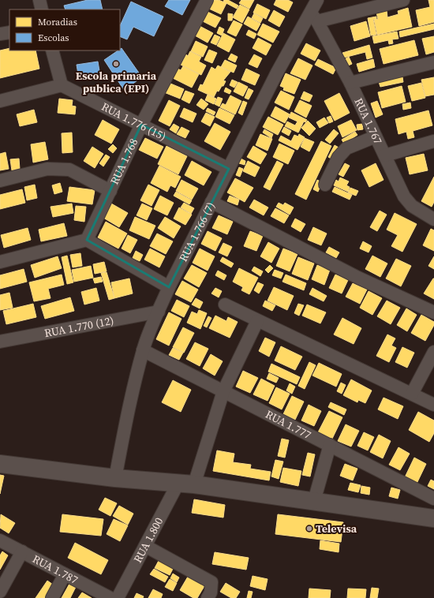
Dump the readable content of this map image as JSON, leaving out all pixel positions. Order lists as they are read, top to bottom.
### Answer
{
  "streets": {
    "street": [
      "RUA 1.776 (15)",
      "RUA 1.767",
      "RUA 1.768",
      "RUA 1.766 (7)",
      "RUA 1.770 (12)",
      "RUA 1.777",
      "RUA 1.800",
      "RUA 1.787"
    ]
  },
  "crossings": [
    ["RUA 1.776 (15)", "RUA 1.768"],
    ["RUA 1.776 (15)", "RUA 1.766 (7)"],
    ["RUA 1.767", "RUA 1.766 (7)"],
    ["RUA 1.766 (7)", "RUA 1.770 (12)"],
    ["RUA 1.766 (7)", "RUA 1.777"],
    ["RUA 1.777", "RUA 1.800"]
  ],
  "places": ["Escola primaria publica (EPI)", "Televisa"],
  "legend": ["Moradias", "Escolas"]
}
